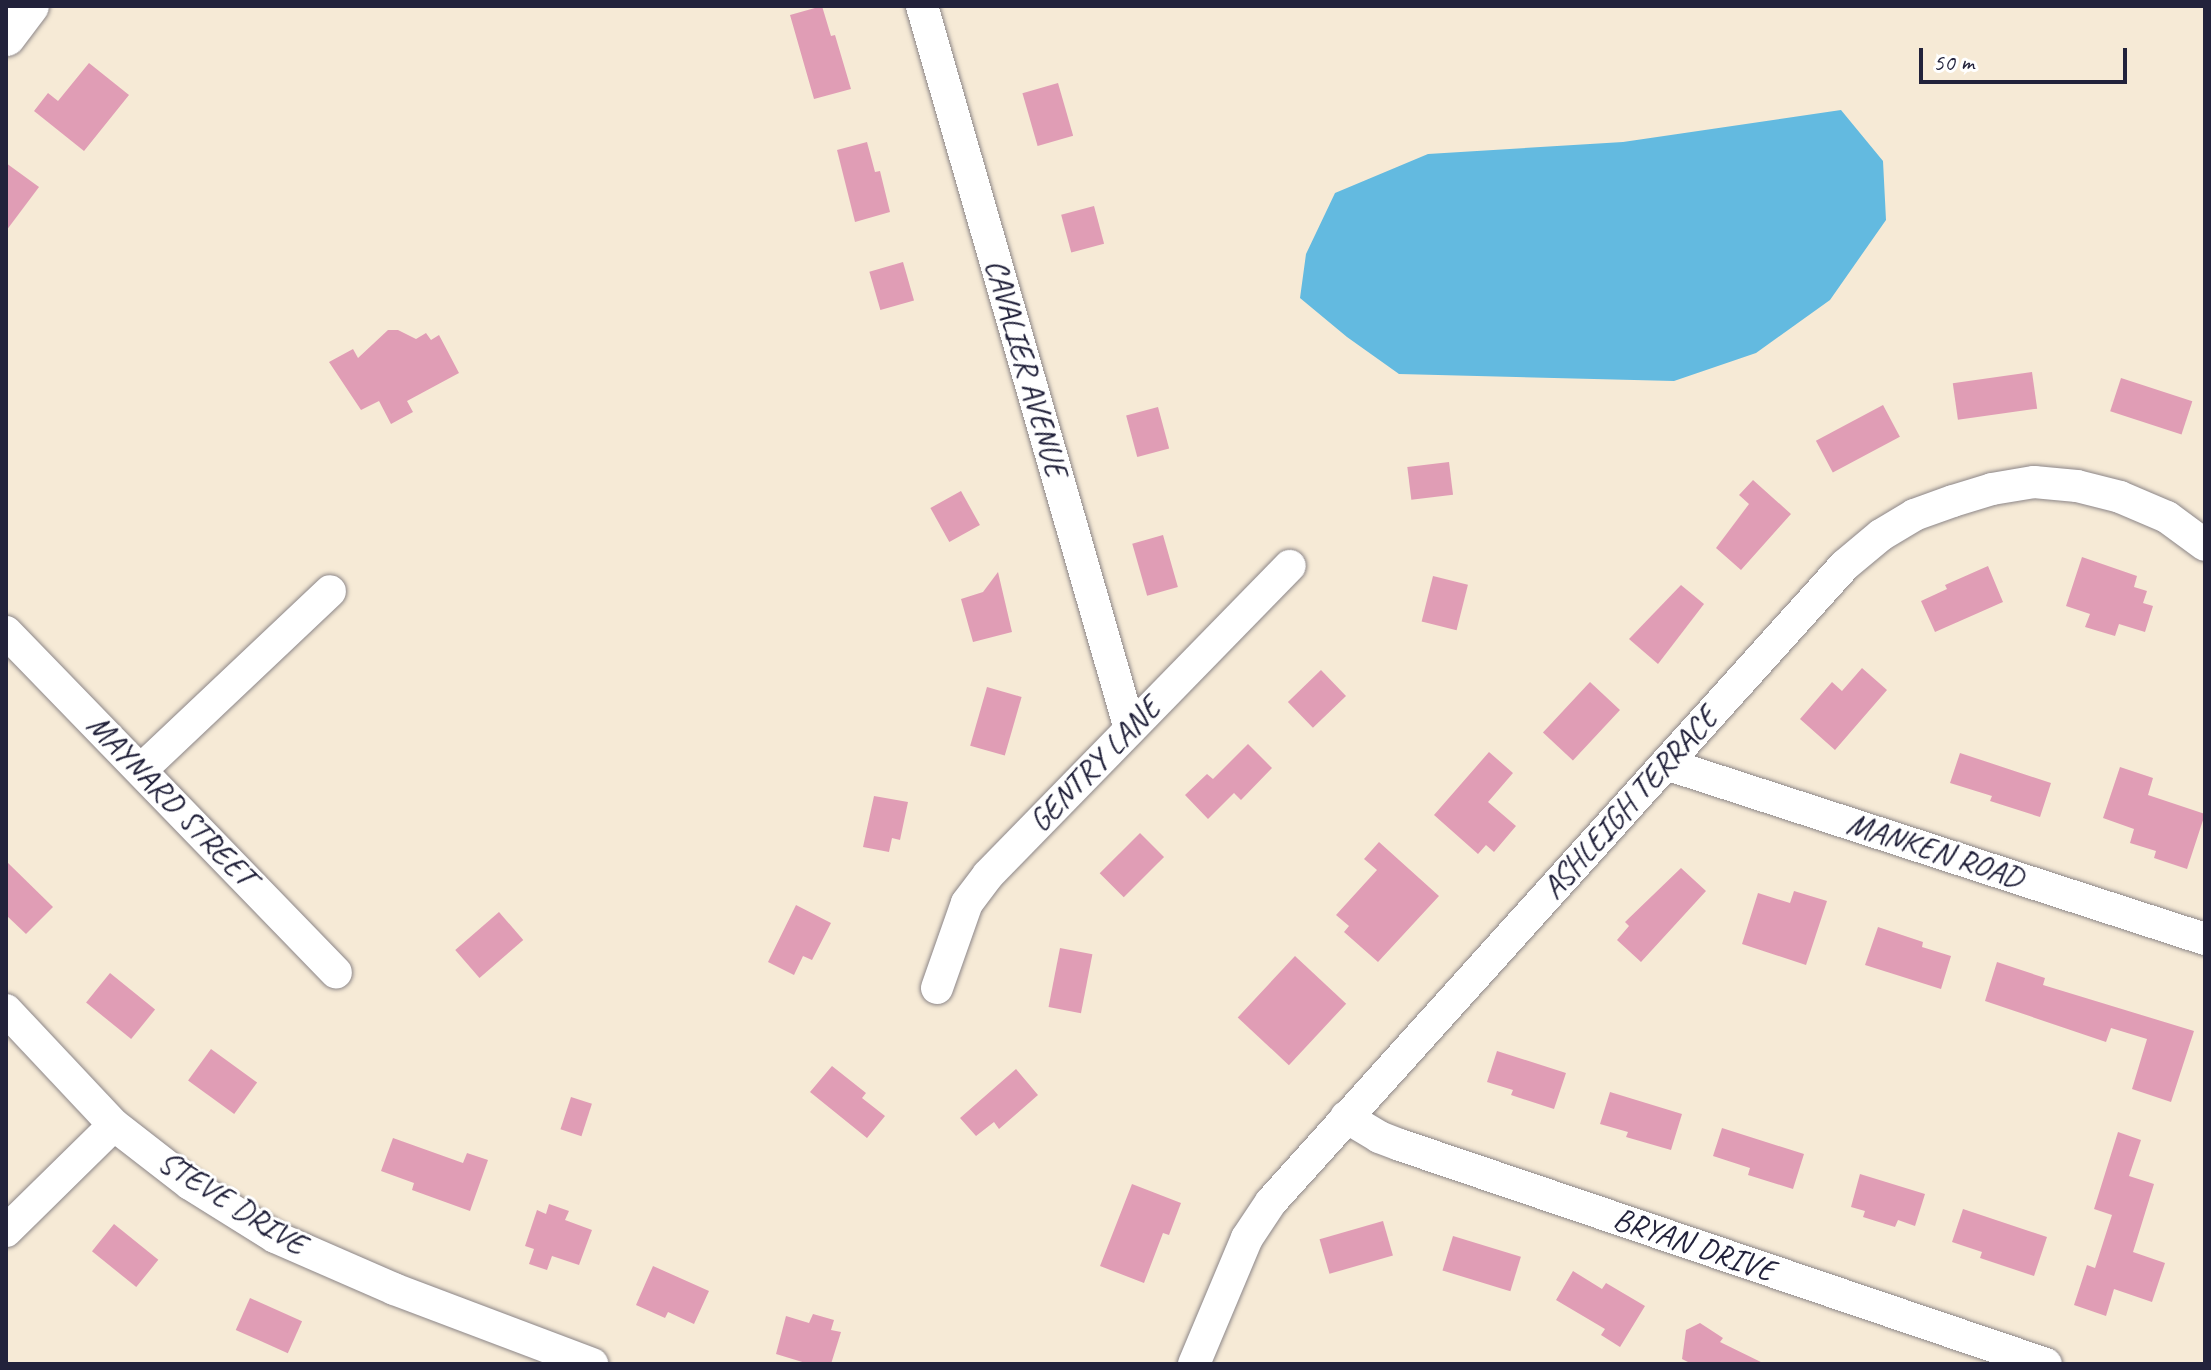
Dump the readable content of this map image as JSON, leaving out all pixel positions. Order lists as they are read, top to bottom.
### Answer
{
  "streets": {
    "street": [
      "CAVALIER AVENUE",
      "GENTRY LANE",
      "MAYNARD STREET",
      "ASHLEIGH TERRACE",
      "MANKEN ROAD",
      "STEVE DRIVE",
      "BRYAN DRIVE"
    ]
  },
  "crossings": [
    ["CAVALIER AVENUE", "GENTRY LANE"],
    ["ASHLEIGH TERRACE", "MANKEN ROAD"],
    ["ASHLEIGH TERRACE", "BRYAN DRIVE"]
  ],
  "scale_bar": "50 m"
}
